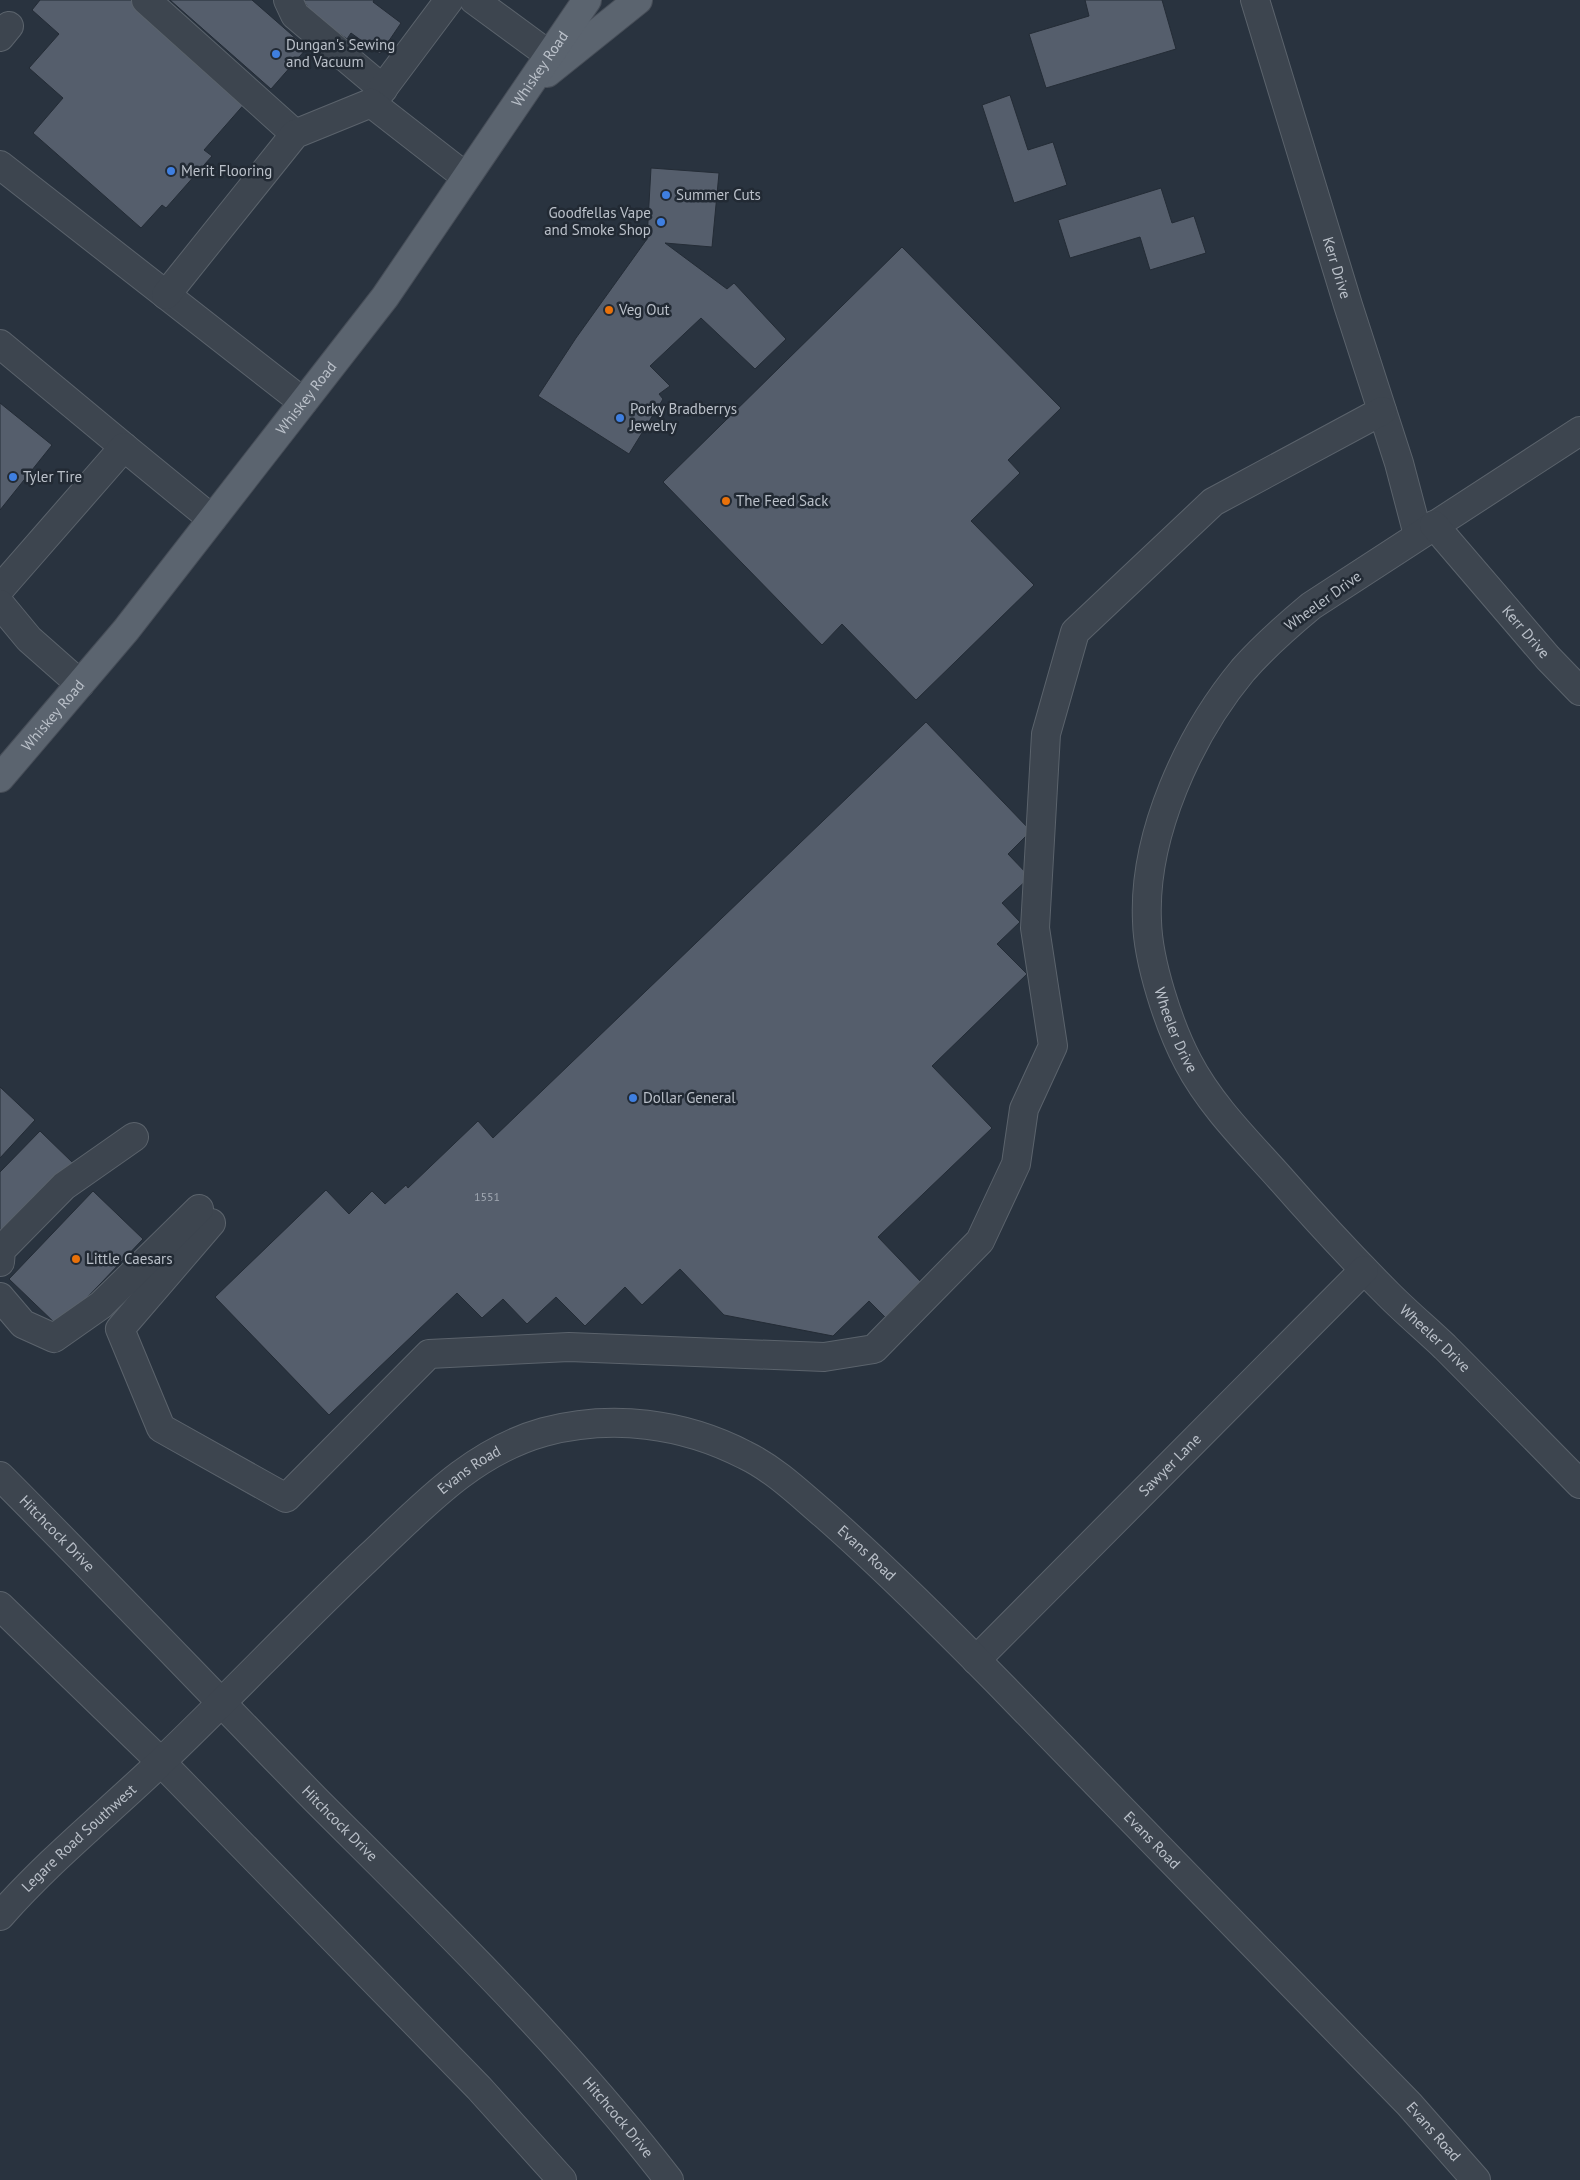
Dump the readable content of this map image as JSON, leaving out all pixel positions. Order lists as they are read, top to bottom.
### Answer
{
  "streets": {
    "main road": ["Whiskey Road"],
    "street": [
      "Kerr Drive",
      "Wheeler Drive",
      "Sawyer Lane",
      "Evans Road",
      "Hitchcock Drive",
      "Legare Road Southwest"
    ]
  },
  "crossings": [
    ["Kerr Drive", "Wheeler Drive"],
    ["Wheeler Drive", "Sawyer Lane"],
    ["Sawyer Lane", "Evans Road"],
    ["Evans Road", "Hitchcock Drive"],
    ["Evans Road", "Legare Road Southwest"]
  ],
  "places": [
    "Dungan's Sewing and Vacuum",
    "Merit Flooring",
    "Summer Cuts",
    "Goodfellas Vape and Smoke Shop",
    "Veg Out",
    "Porky Bradberrys Jewelry",
    "Tyler Tire",
    "The Feed Sack",
    "Dollar General",
    "Little Caesars"
  ],
  "house_numbers": ["1551"]
}
